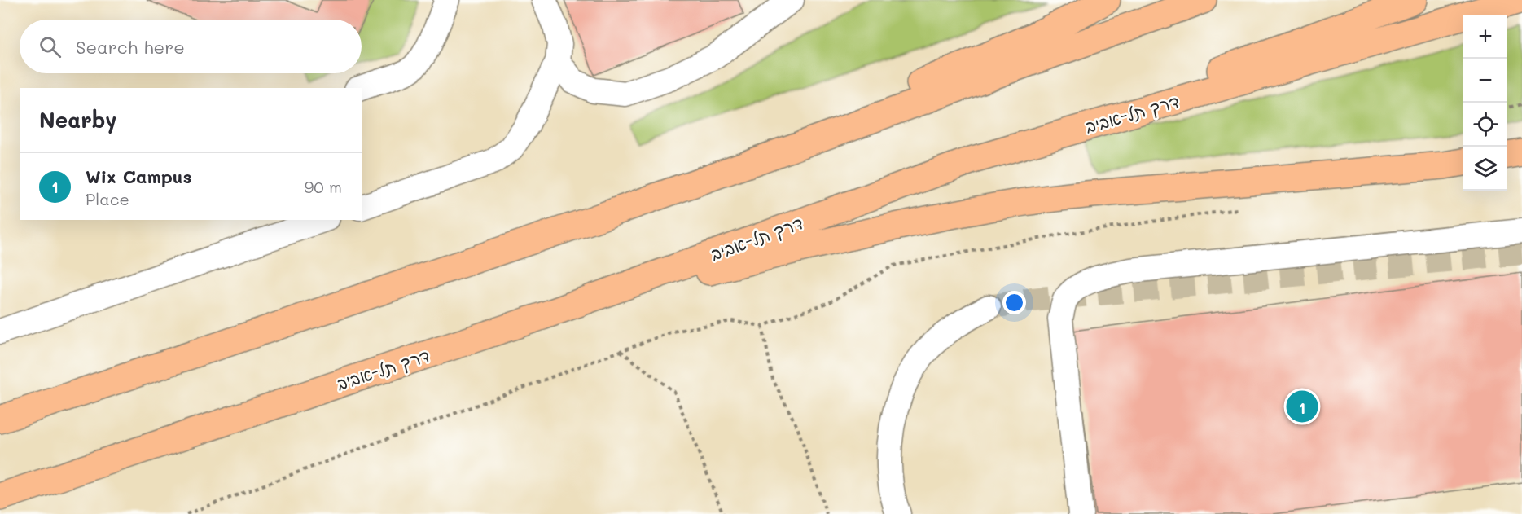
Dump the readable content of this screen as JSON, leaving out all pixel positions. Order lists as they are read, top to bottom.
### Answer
{
  "streets": {
    "highway": ["דרך תל-אביב"]
  },
  "page": {
    "map_buttons": ["+", "−"],
    "search": "Search here",
    "heading": "Nearby",
    "list": [
      {
        "mark": "1",
        "name": "Wix Campus",
        "note": "Place",
        "value": "90 m"
      }
    ],
    "pins": "1"
  }
}
